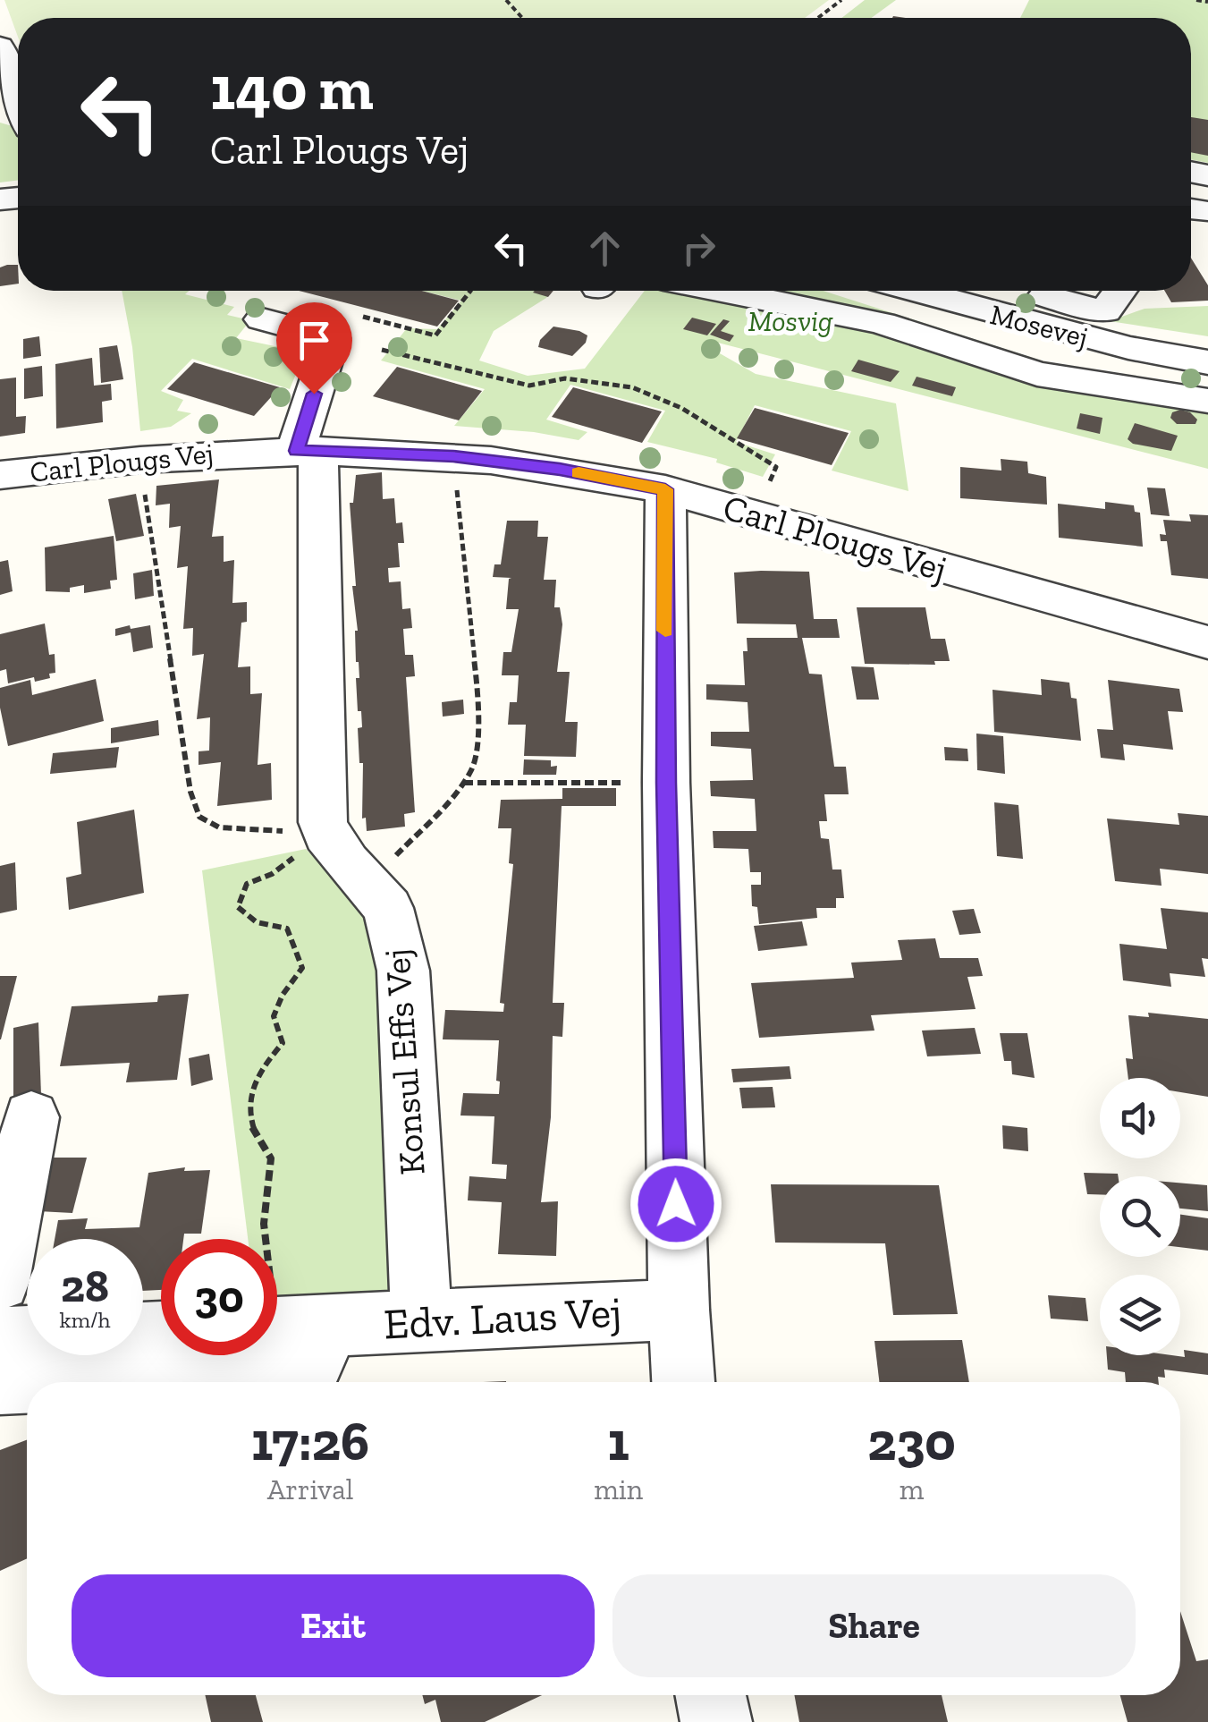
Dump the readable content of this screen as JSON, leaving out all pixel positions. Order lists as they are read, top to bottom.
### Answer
{
  "streets": {
    "street": [
      "Mosevej",
      "Carl Plougs Vej",
      "Konsul Effs Vej",
      "Edv. Laus Vej"
    ]
  },
  "crossings": [
    ["Konsul Effs Vej", "Edv. Laus Vej"]
  ],
  "parks": ["Mosvig"],
  "page": {
    "turn": ["140 m", "Carl Plougs Vej"],
    "speed": "28 km/h",
    "limit": "30",
    "eta": [
      "17:26",
      "Arrival",
      "1",
      "min",
      "230",
      "m"
    ],
    "buttons": ["Exit", "Share"]
  }
}
